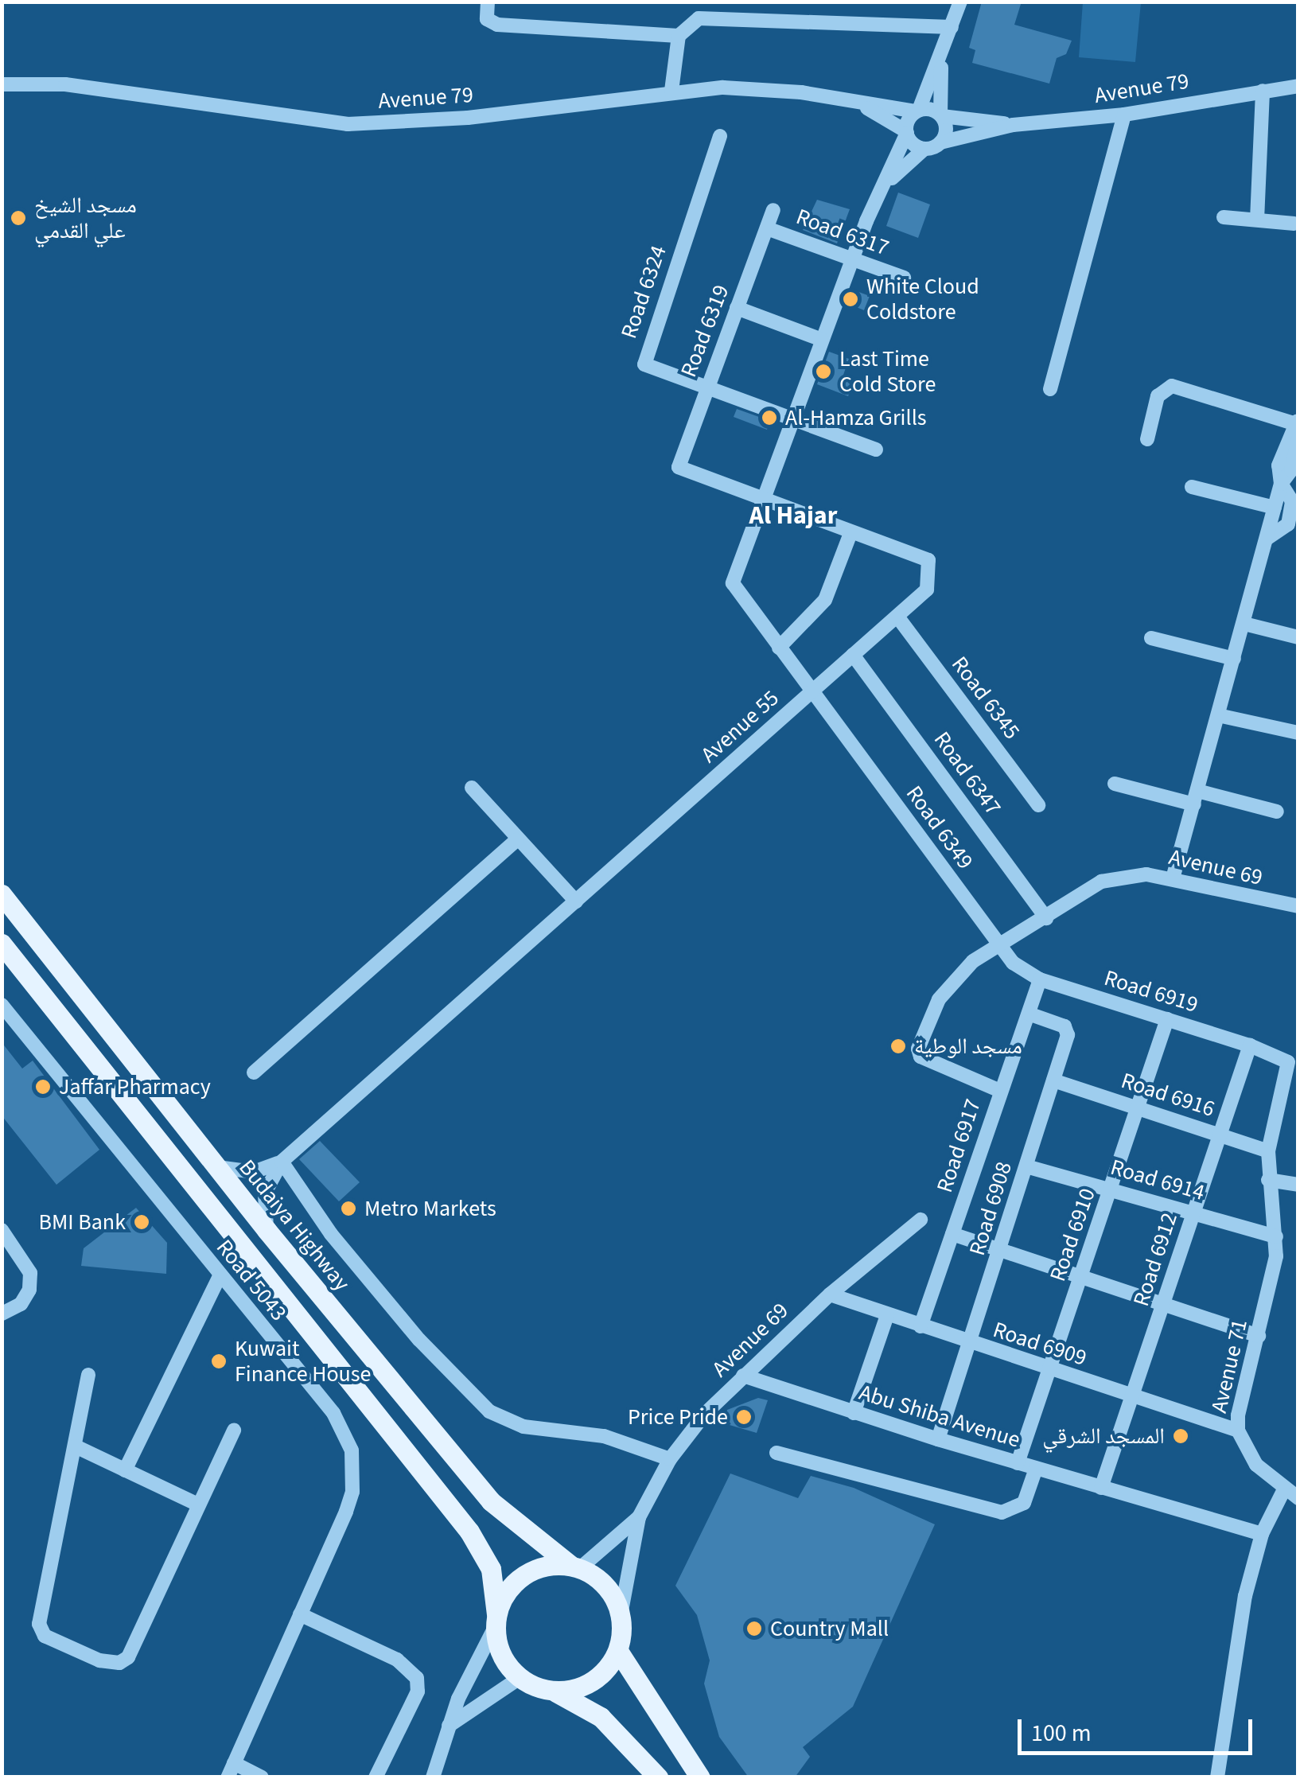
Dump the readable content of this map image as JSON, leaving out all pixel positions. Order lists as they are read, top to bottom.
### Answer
{
  "streets": {
    "main road": ["Budaiya Highway"],
    "street": [
      "Avenue 79",
      "Road 6317",
      "Road 6324",
      "Road 6319",
      "Road 6345",
      "Avenue 55",
      "Road 6347",
      "Road 6349",
      "Avenue 69",
      "Road 6919",
      "Road 6916",
      "Road 6917",
      "Road 6914",
      "Road 6908",
      "Road 6910",
      "Road 6912",
      "Road 5043",
      "Road 6909",
      "Avenue 71",
      "Abu Shiba Avenue"
    ]
  },
  "crossings": [
    ["Avenue 79", "Avenue 55"],
    ["Road 6317", "Road 6319"],
    ["Road 6317", "Avenue 55"],
    ["Road 6324", "Road 6319"],
    ["Road 6324", "Avenue 55"],
    ["Road 6319", "Avenue 55"],
    ["Avenue 55", "Road 6349"],
    ["Avenue 55", "Budaiya Highway"],
    ["Road 6347", "Avenue 69"],
    ["Road 6349", "Avenue 69"],
    ["Road 6349", "Road 6919"],
    ["Road 6349", "Road 6917"],
    ["Avenue 69", "Road 6917"],
    ["Avenue 69", "Budaiya Highway"],
    ["Avenue 69", "Road 6909"],
    ["Avenue 69", "Abu Shiba Avenue"],
    ["Road 6919", "Road 6917"],
    ["Road 6919", "Road 6910"],
    ["Road 6919", "Road 6912"],
    ["Road 6919", "Avenue 71"],
    ["Road 6916", "Road 6908"],
    ["Road 6916", "Road 6910"],
    ["Road 6916", "Road 6912"],
    ["Road 6916", "Avenue 71"],
    ["Road 6917", "Road 6908"],
    ["Road 6917", "Road 6909"],
    ["Road 6914", "Road 6908"],
    ["Road 6914", "Road 6910"],
    ["Road 6914", "Road 6912"],
    ["Road 6914", "Avenue 71"],
    ["Road 6908", "Road 6909"],
    ["Road 6908", "Abu Shiba Avenue"],
    ["Road 6910", "Road 6909"],
    ["Road 6910", "Abu Shiba Avenue"],
    ["Road 6912", "Road 6909"],
    ["Road 6912", "Avenue 71"],
    ["Road 6912", "Abu Shiba Avenue"],
    ["Road 6909", "Avenue 71"]
  ],
  "districts": ["Al Hajar"],
  "places": [
    "مسجد الشيخ علي القدمي",
    "White Cloud Coldstore",
    "Last Time Cold Store",
    "Al-Hamza Grills",
    "مسجد الوطية",
    "Jaffar Pharmacy",
    "Metro Markets",
    "BMI Bank",
    "Kuwait Finance House",
    "Price Pride",
    "المسجد الشرقي",
    "Country Mall"
  ],
  "scale_bar": "100 m"
}
